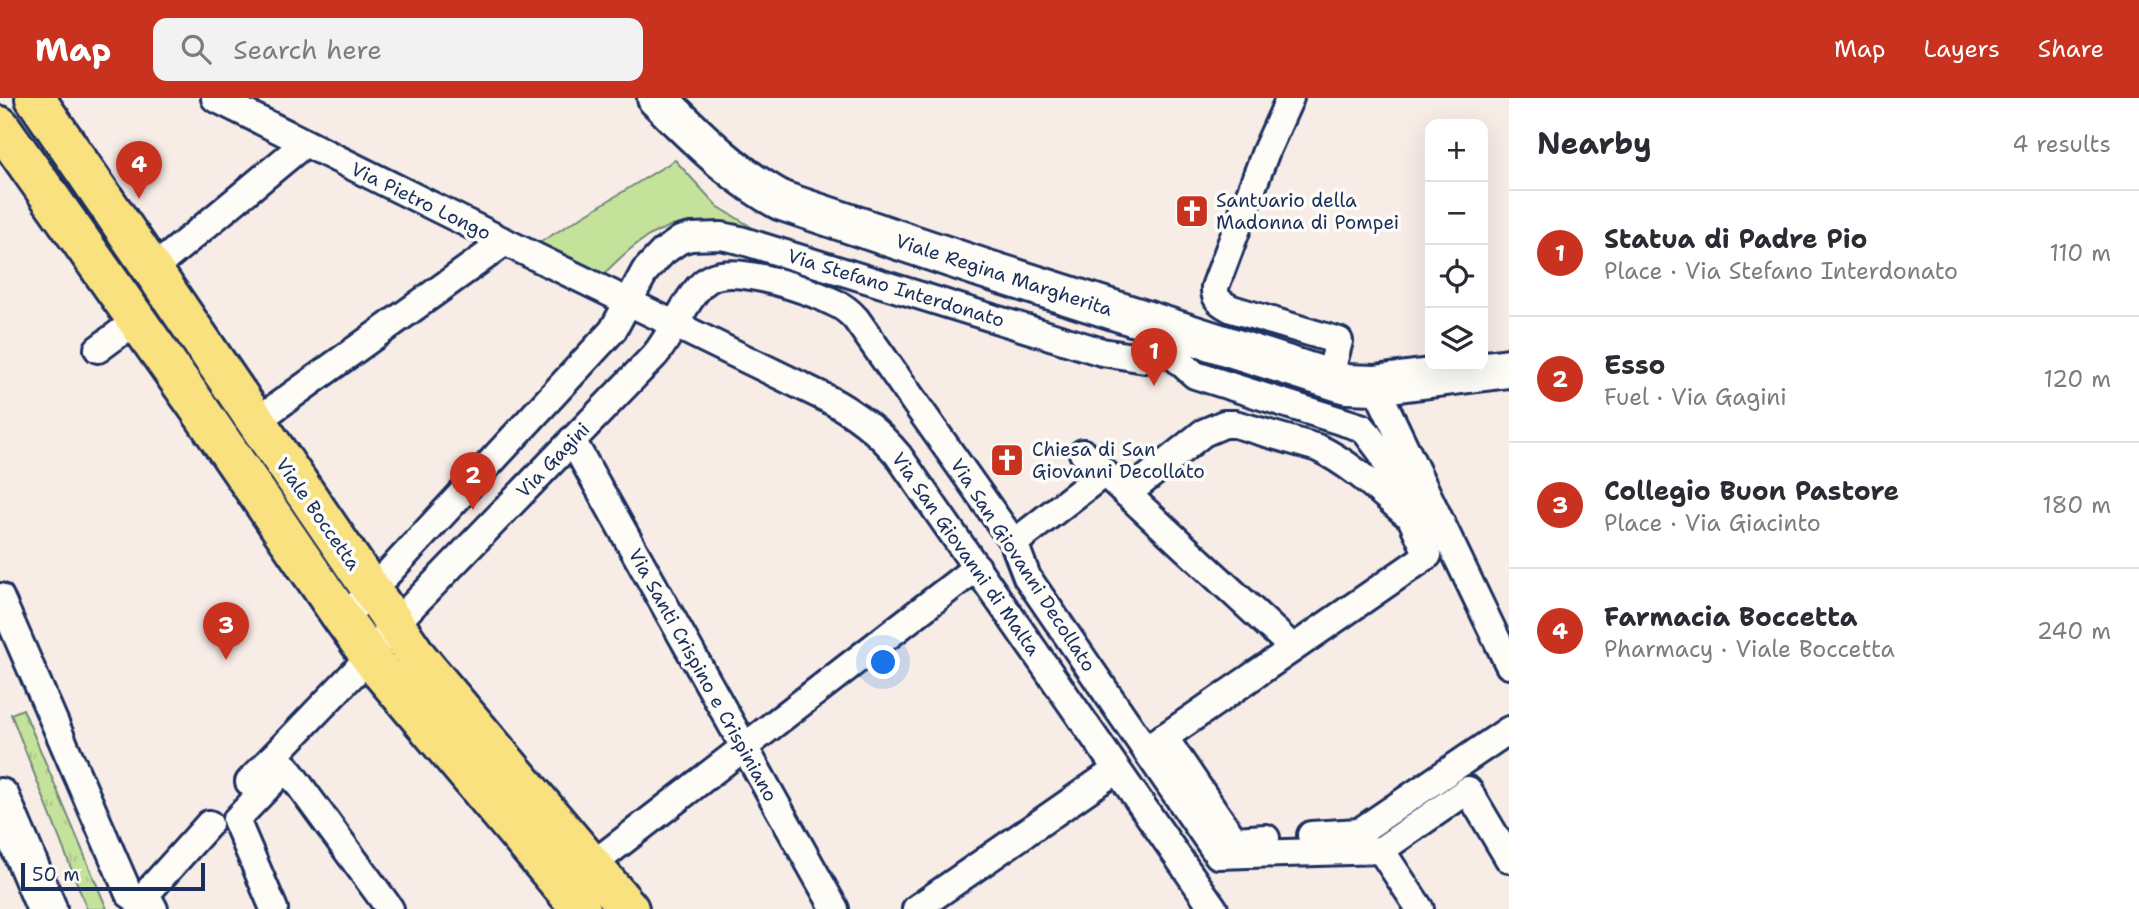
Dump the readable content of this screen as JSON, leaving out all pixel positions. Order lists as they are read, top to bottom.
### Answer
{
  "streets": {
    "main road": ["Viale Regina Margherita", "Viale Boccetta"],
    "street": [
      "Via Pietro Longo",
      "Via Stefano Interdonato",
      "Via Gagini",
      "Via San Giovanni di Malta",
      "Via San Giovanni Decollato",
      "Via Santi Crispino e Crispiniano"
    ]
  },
  "crossings": [
    ["Via Pietro Longo", "Via Stefano Interdonato"],
    ["Via Pietro Longo", "Via San Giovanni di Malta"],
    ["Viale Regina Margherita", "Via Stefano Interdonato"],
    ["Via Stefano Interdonato", "Via San Giovanni di Malta"],
    ["Via Gagini", "Viale Boccetta"],
    ["Via Gagini", "Via San Giovanni di Malta"],
    ["Via Gagini", "Via San Giovanni Decollato"],
    ["Via Gagini", "Via Santi Crispino e Crispiniano"],
    ["Via San Giovanni di Malta", "Via San Giovanni Decollato"]
  ],
  "places": {
    "church": ["Santuario della Madonna di Pompei", "Chiesa di San Giovanni Decollato"]
  },
  "scale_bar": "50 m",
  "page": {
    "header": "Map",
    "search": "Search here",
    "nav": ["Map", "Layers", "Share"],
    "heading": ["Nearby", "4 results"],
    "map_buttons": ["+", "−"],
    "pins": [
      "4",
      "1",
      "2",
      "3"
    ],
    "list": [
      {
        "mark": "1",
        "name": "Statua di Padre Pio",
        "note": "Place · Via Stefano Interdonato",
        "value": "110 m"
      },
      {
        "mark": "2",
        "name": "Esso",
        "note": "Fuel · Via Gagini",
        "value": "120 m"
      },
      {
        "mark": "3",
        "name": "Collegio Buon Pastore",
        "note": "Place · Via Giacinto",
        "value": "180 m"
      },
      {
        "mark": "4",
        "name": "Farmacia Boccetta",
        "note": "Pharmacy · Viale Boccetta",
        "value": "240 m"
      }
    ],
    "scale": "50 m"
  }
}
